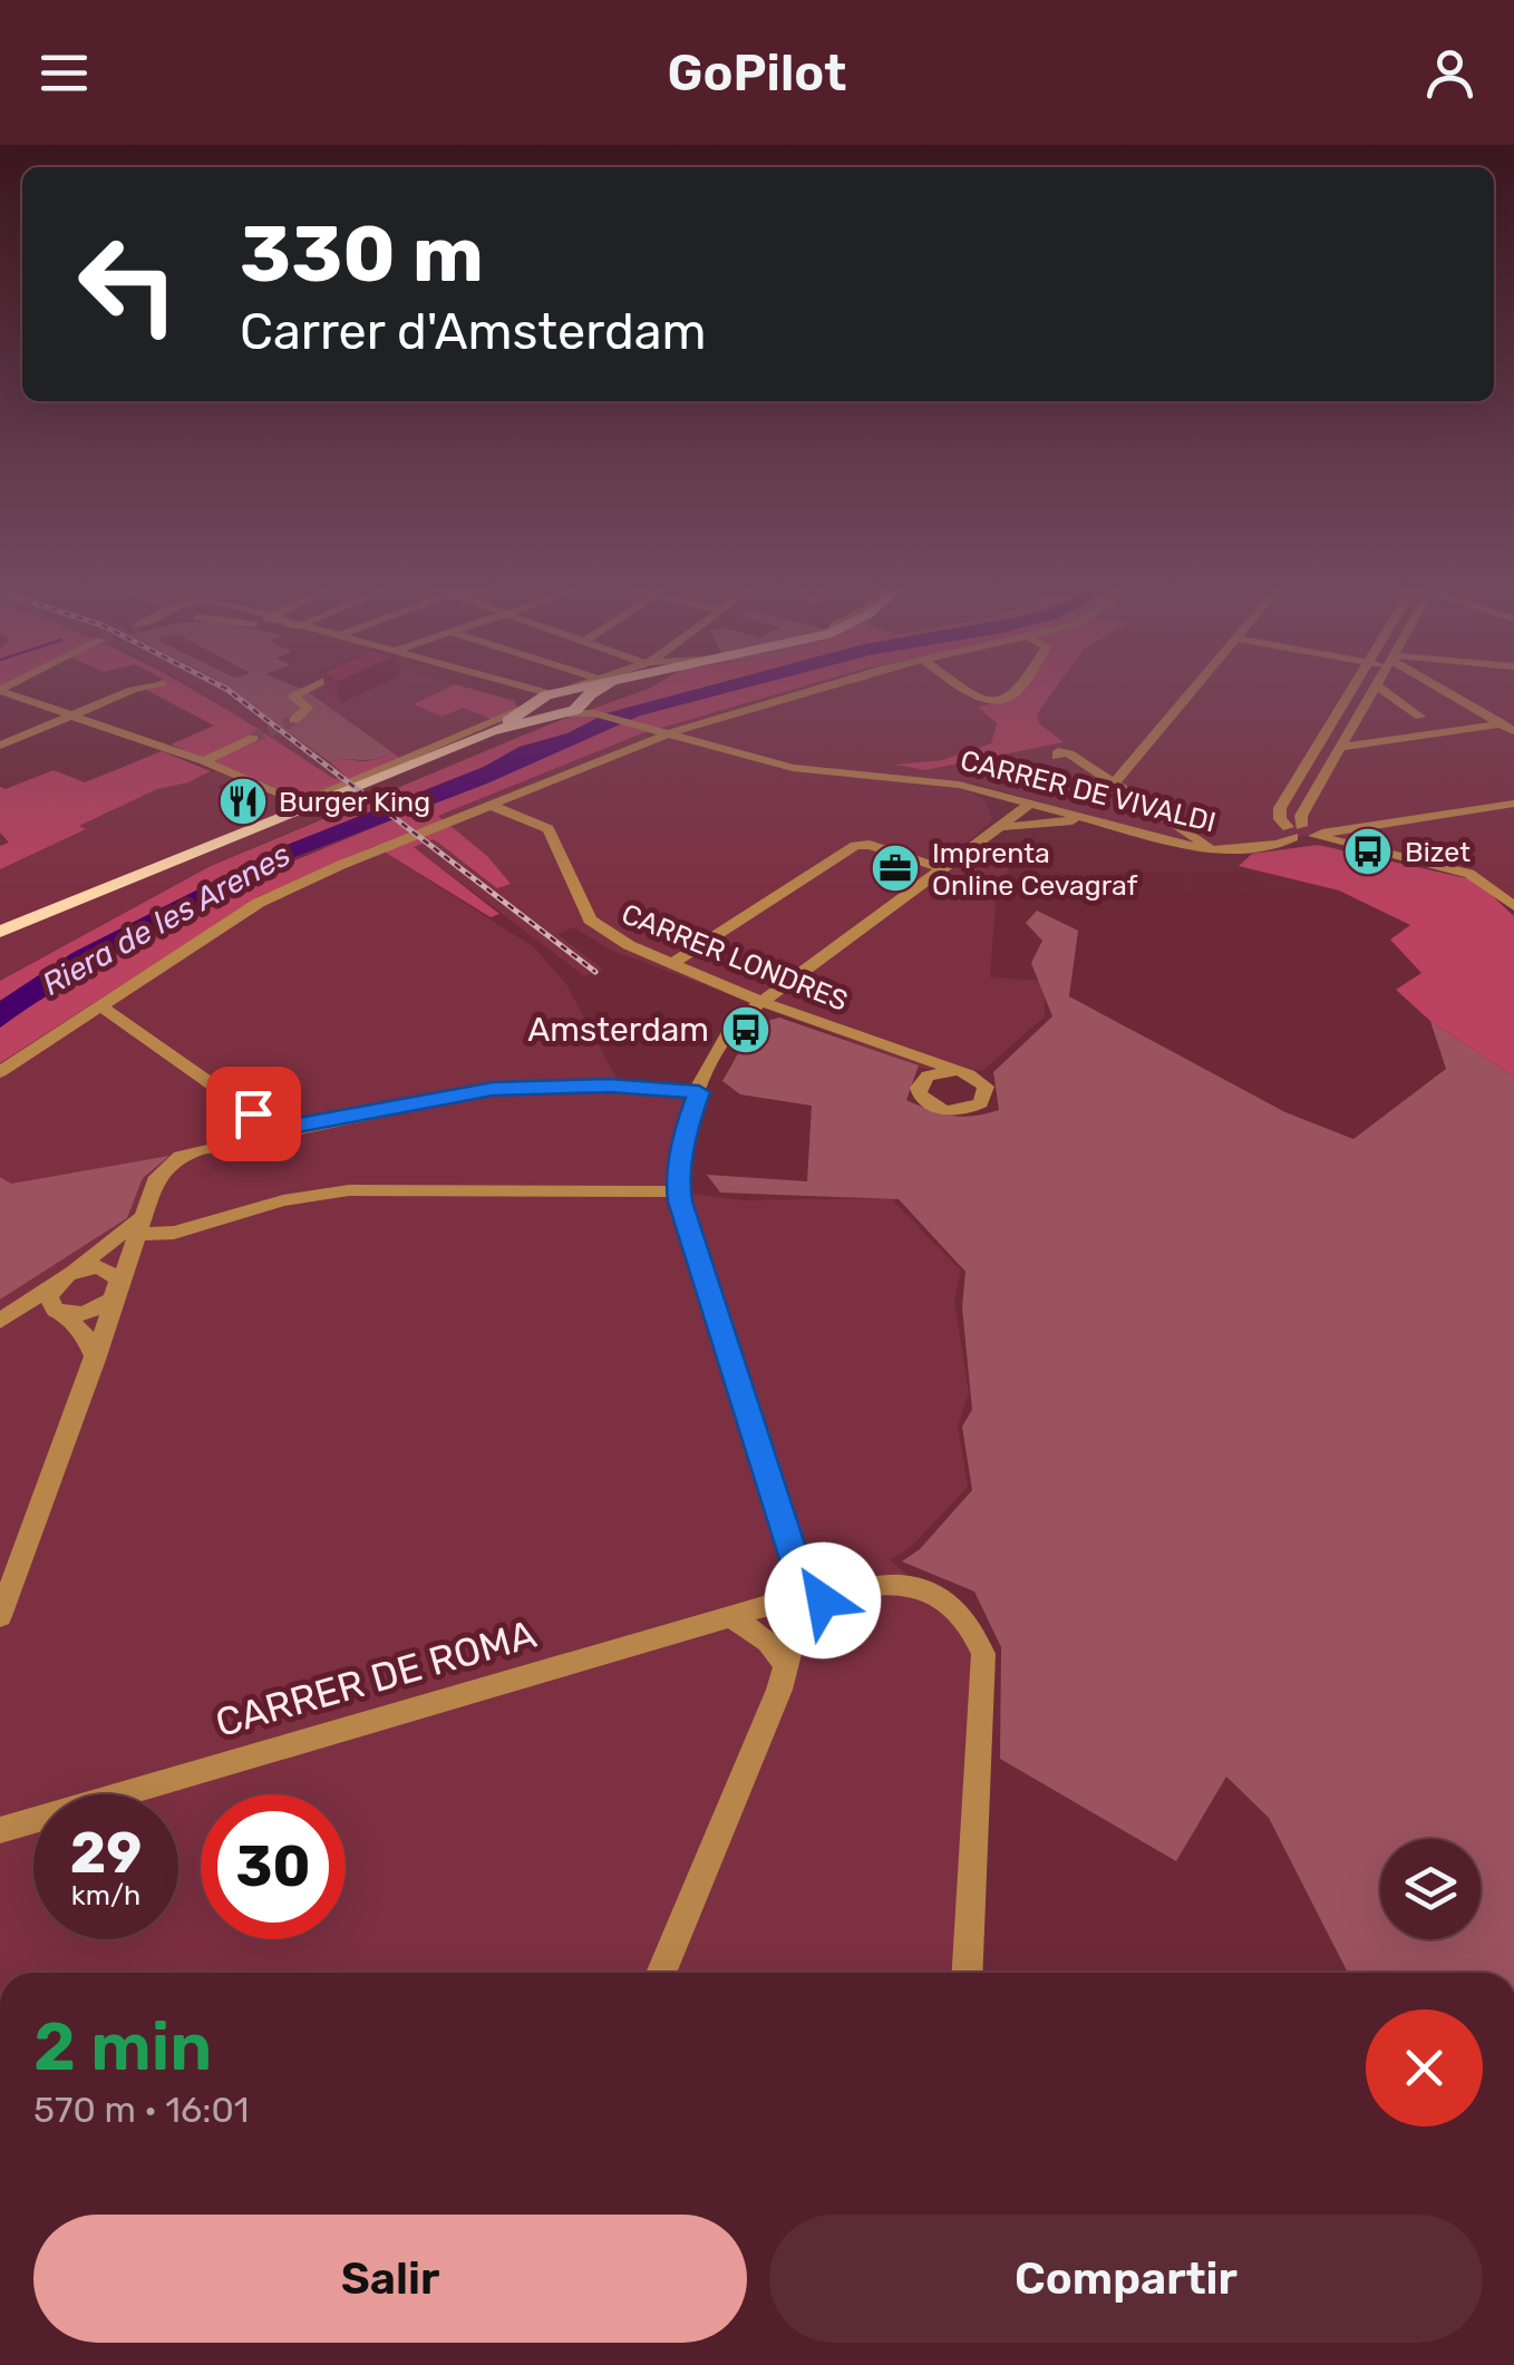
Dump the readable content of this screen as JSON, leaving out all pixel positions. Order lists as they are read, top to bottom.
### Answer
{
  "streets": {
    "street": ["CARRER DE VIVALDI", "CARRER LONDRES", "CARRER DE ROMA"]
  },
  "water": ["Riera de les Arenes"],
  "places": {
    "restaurant": ["Burger King"],
    "bus stop": ["Bizet", "Amsterdam"],
    "office": ["Imprenta Online Cevagraf"]
  },
  "page": {
    "header": "GoPilot",
    "turn": ["330 m", "Carrer d'Amsterdam"],
    "speed": "29 km/h",
    "limit": "30",
    "heading": ["2 min", "570 m · 16:01"],
    "buttons": ["Salir", "Compartir"]
  }
}
